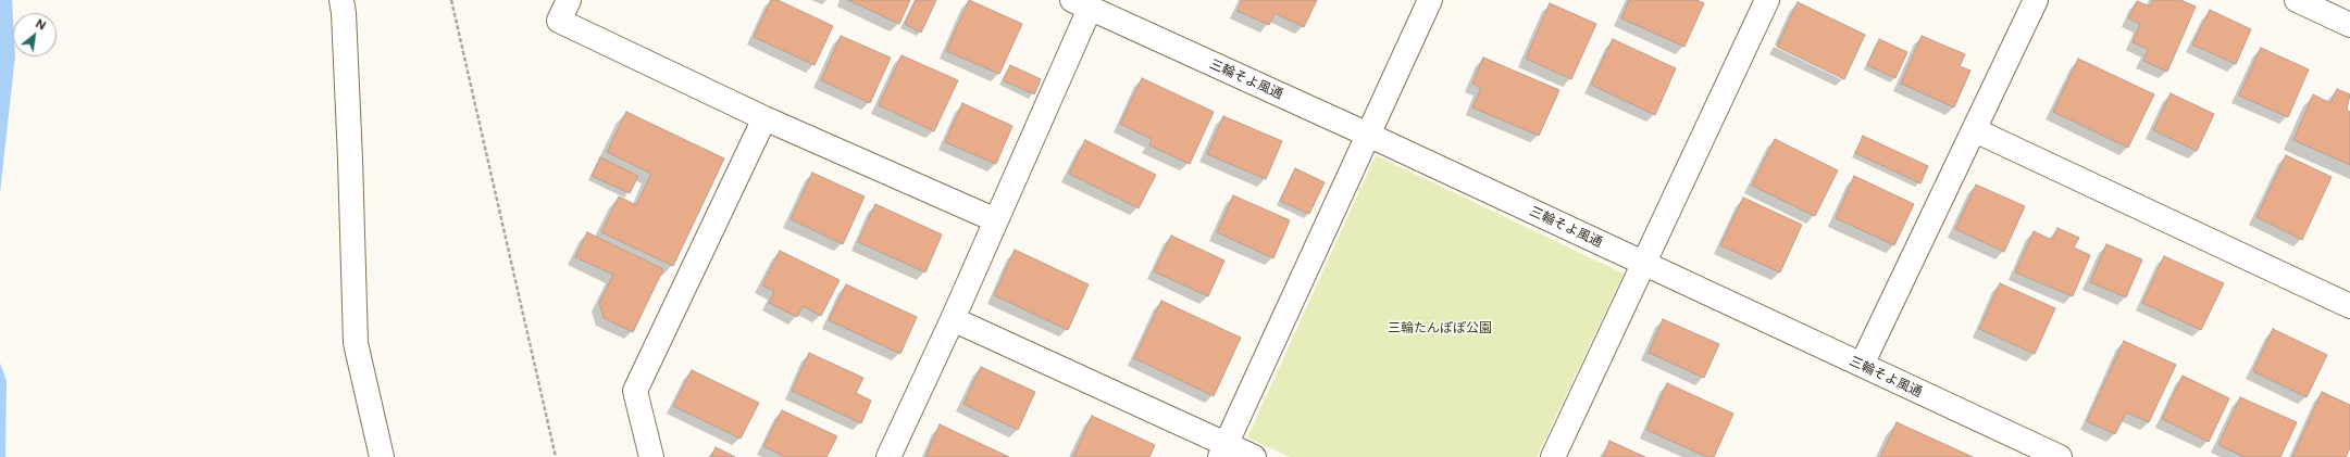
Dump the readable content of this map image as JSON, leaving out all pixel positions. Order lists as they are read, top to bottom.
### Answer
{
  "streets": {
    "street": ["三輪そよ風通"]
  },
  "parks": ["三輪たんぽぽ公園"],
  "north": "top right"
}
